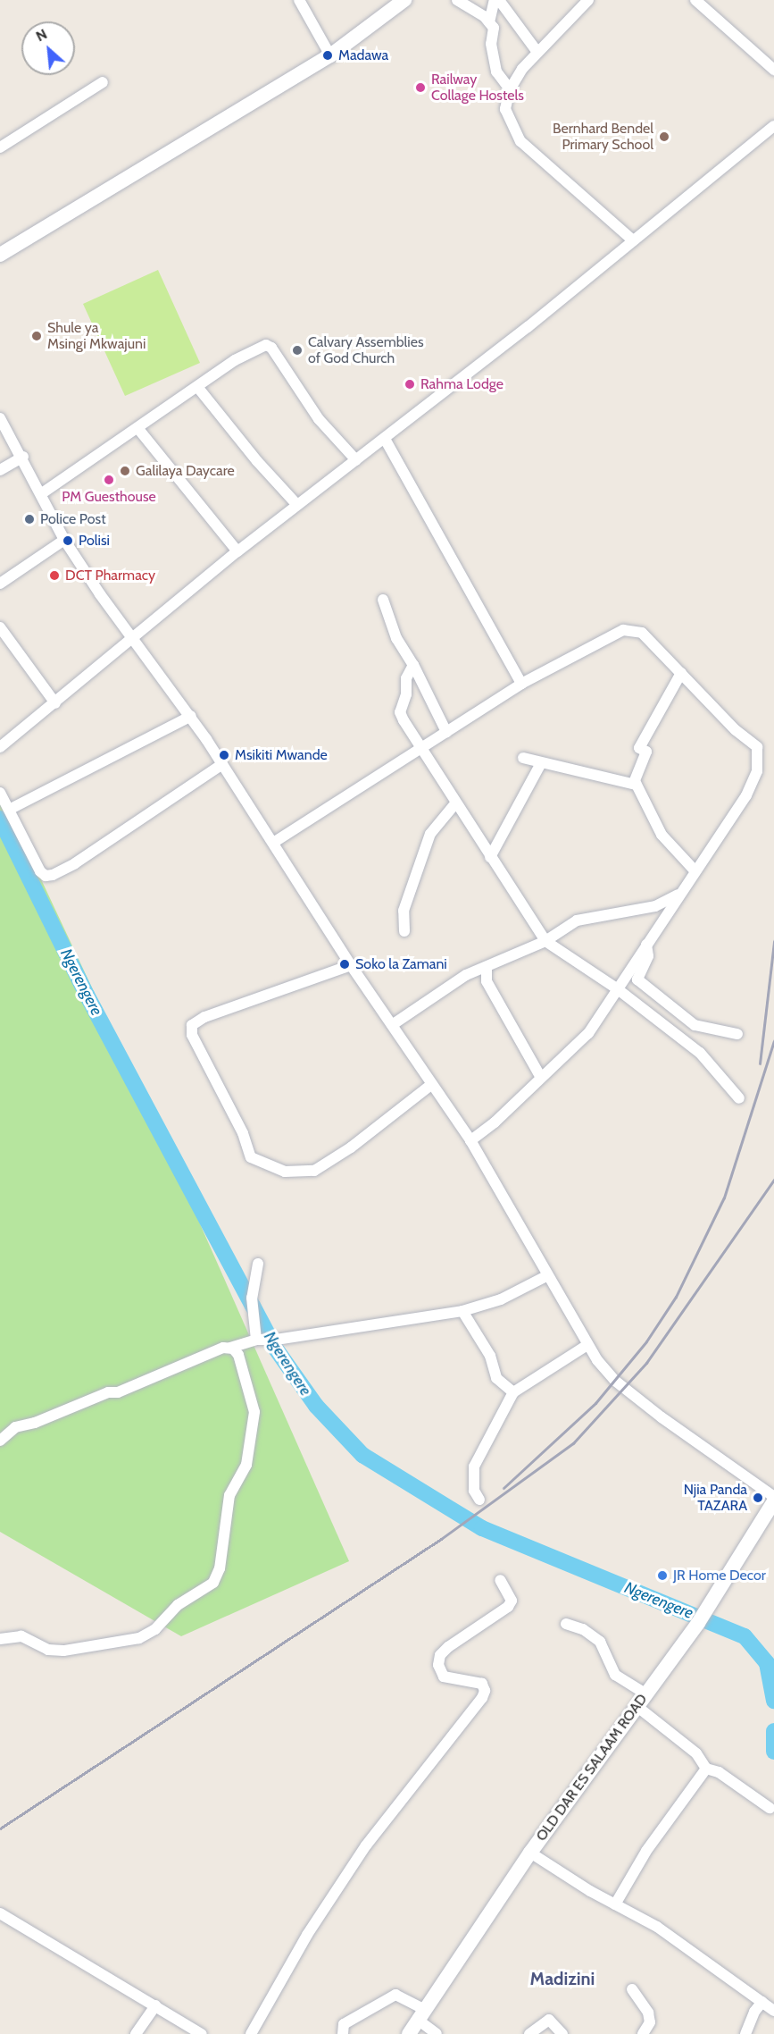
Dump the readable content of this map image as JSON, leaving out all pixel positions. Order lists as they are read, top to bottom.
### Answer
{
  "streets": {
    "main road": ["OLD DAR ES SALAAM ROAD"]
  },
  "districts": ["Madizini"],
  "water": ["Ngerengere"],
  "places": [
    "Madawa",
    "Railway Collage Hostels",
    "Bernhard Bendel Primary School",
    "Shule ya Msingi Mkwajuni",
    "Calvary Assemblies of God Church",
    "Rahma Lodge",
    "Galilaya Daycare",
    "PM Guesthouse",
    "Police Post",
    "Polisi",
    "DCT Pharmacy",
    "Msikiti Mwande",
    "Soko la Zamani",
    "Njia Panda TAZARA",
    "JR Home Decor"
  ],
  "north": "top left"
}
